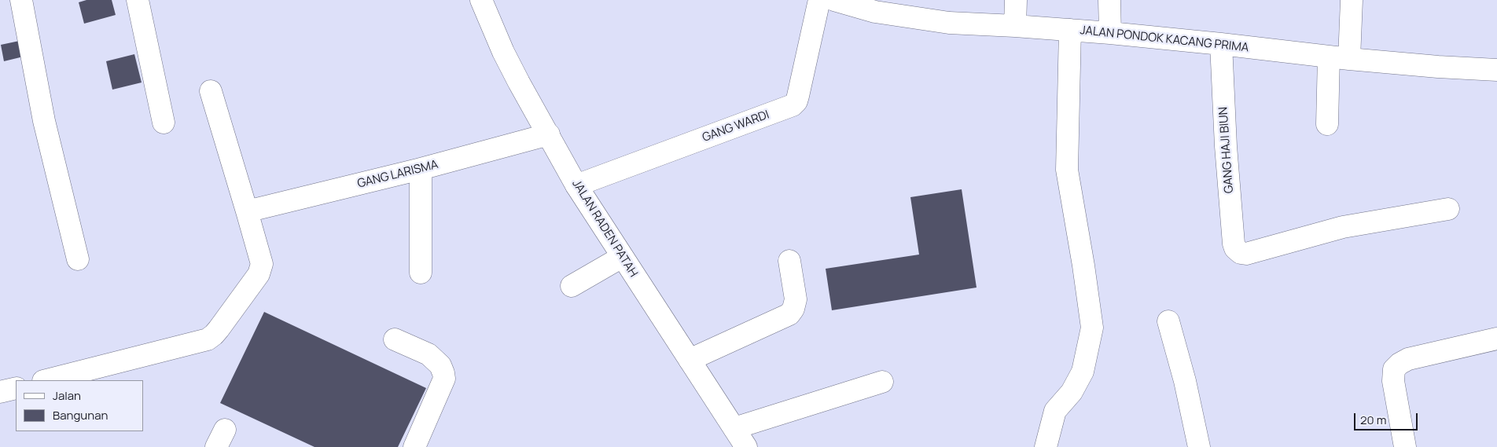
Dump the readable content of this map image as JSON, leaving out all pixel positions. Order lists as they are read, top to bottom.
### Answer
{
  "streets": {
    "street": [
      "JALAN PONDOK KACANG PRIMA",
      "GANG WARDI",
      "GANG HAJI BIUN",
      "GANG LARISMA",
      "JALAN RADEN PATAH"
    ]
  },
  "crossings": [
    ["JALAN PONDOK KACANG PRIMA", "GANG HAJI BIUN"],
    ["GANG WARDI", "JALAN RADEN PATAH"],
    ["GANG LARISMA", "JALAN RADEN PATAH"]
  ],
  "legend": ["Jalan", "Bangunan"],
  "scale_bar": "20 m"
}
